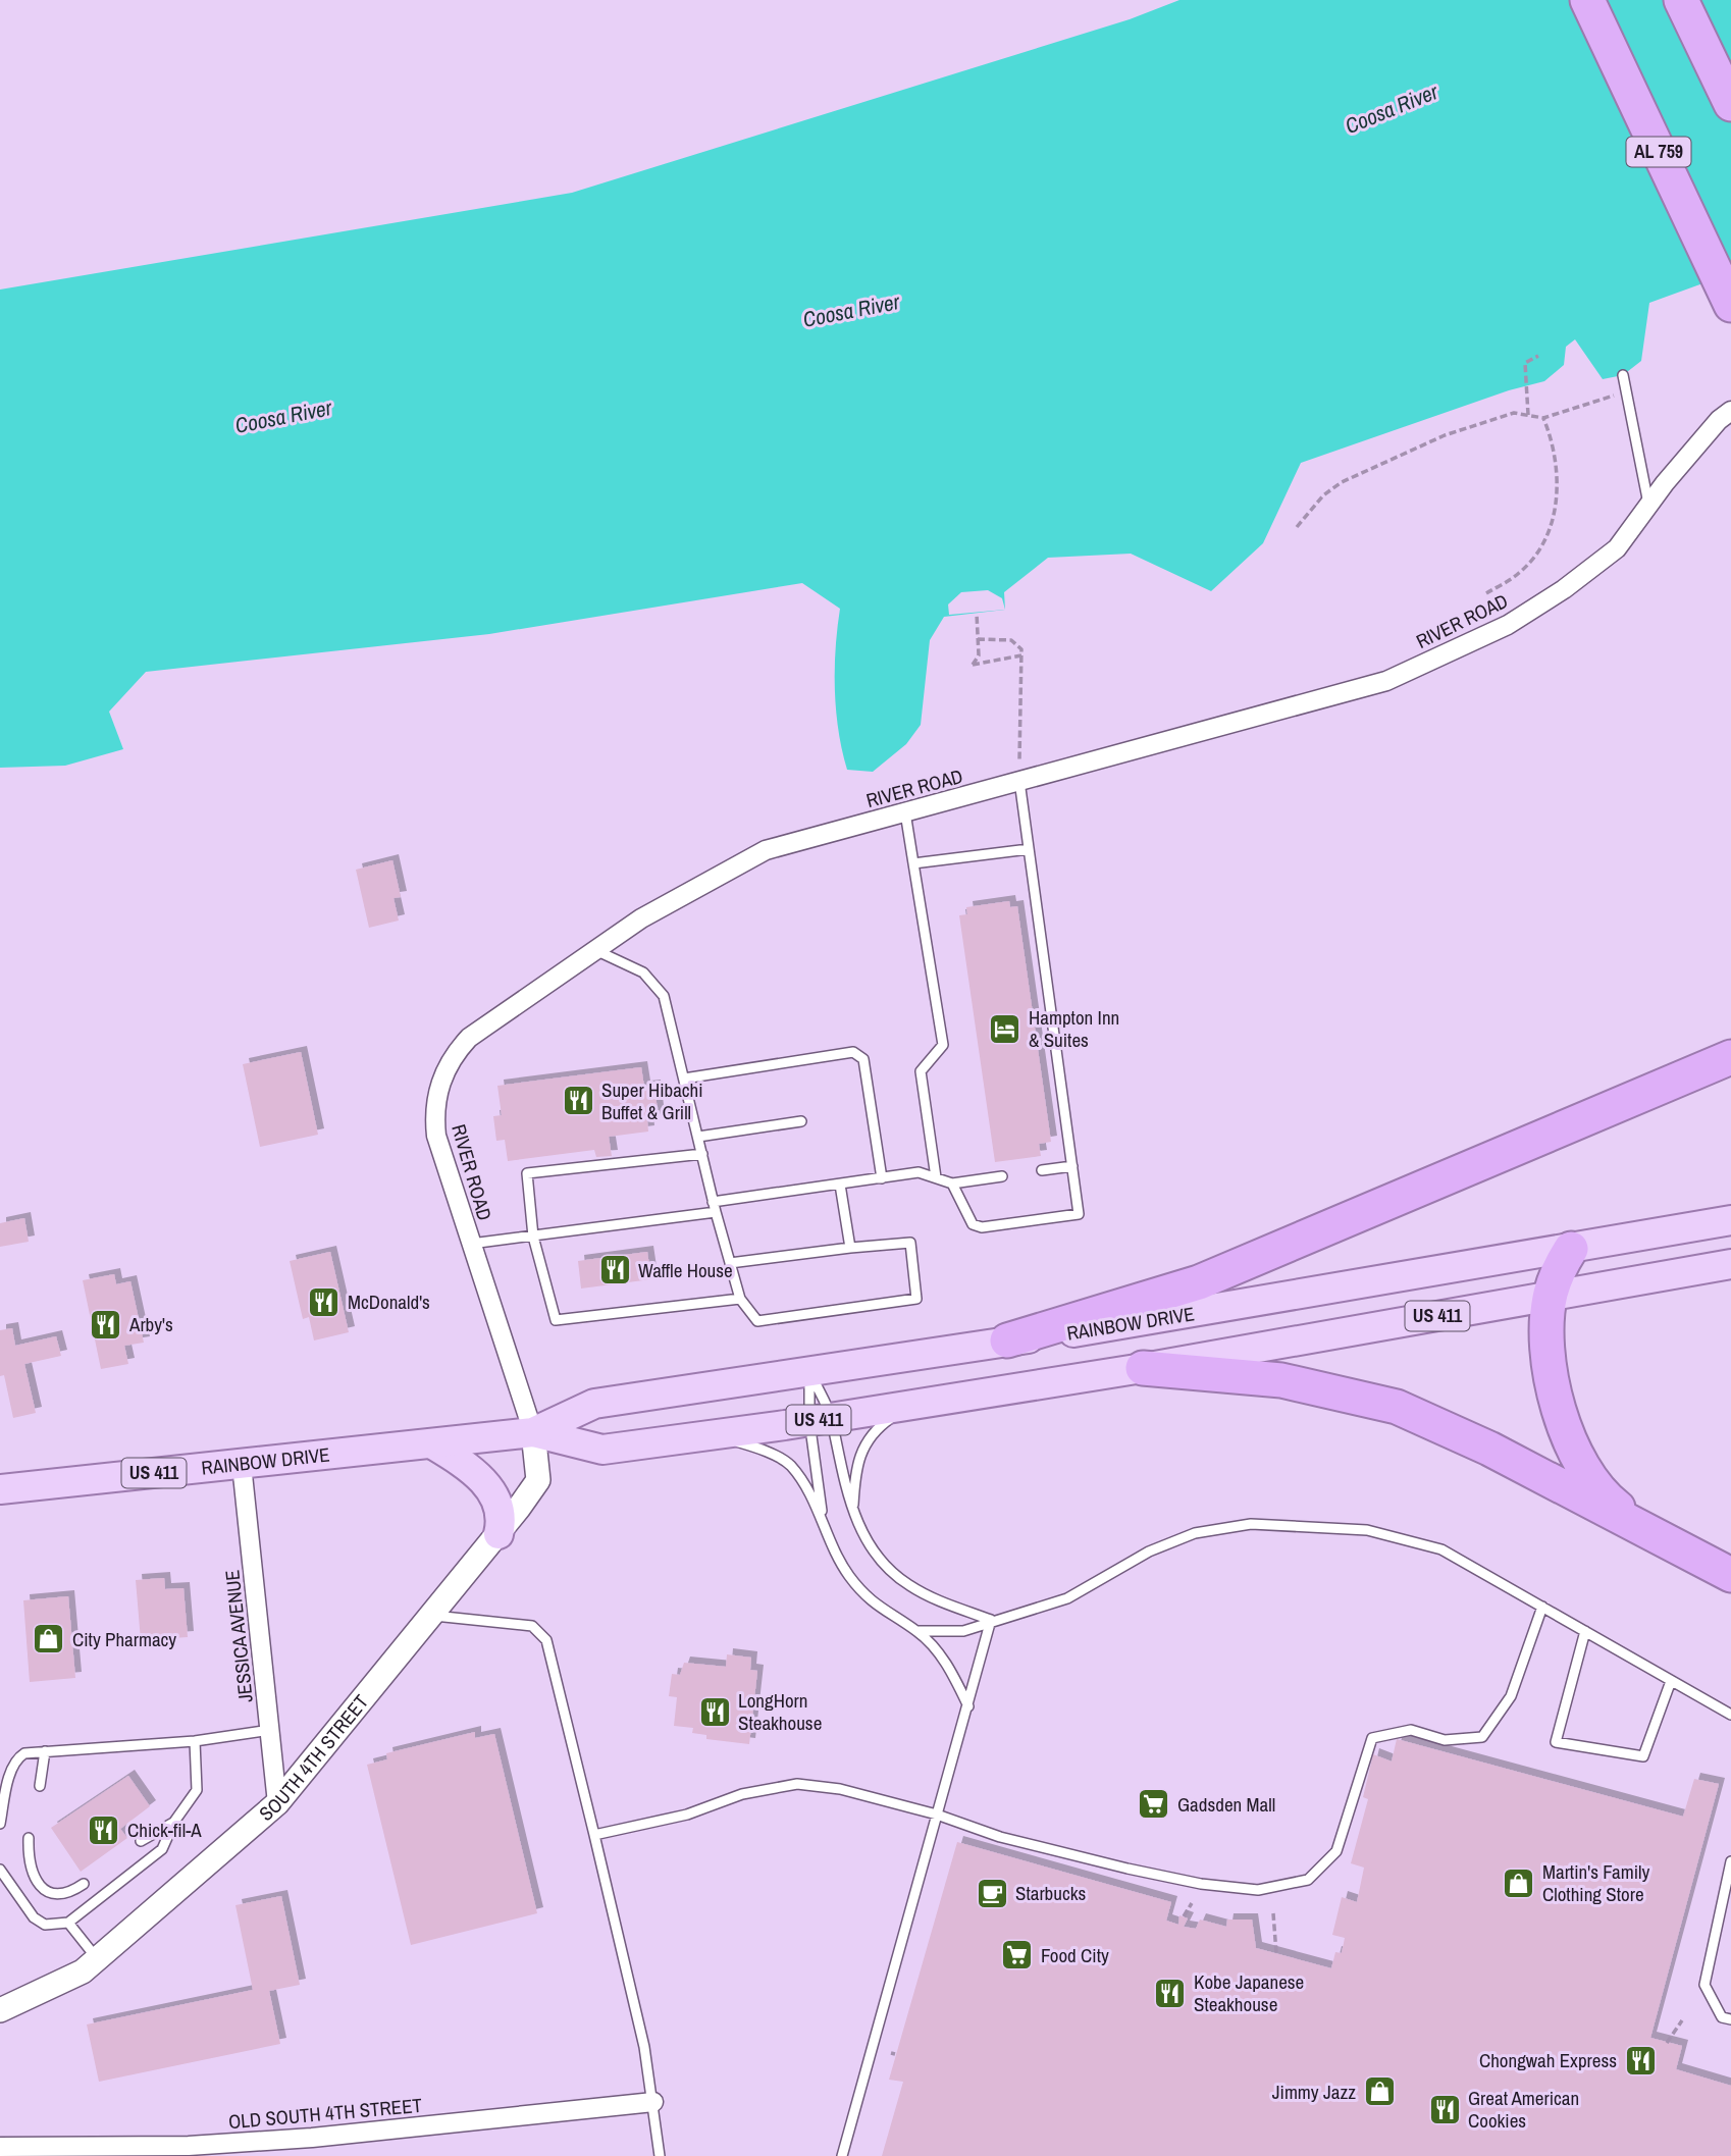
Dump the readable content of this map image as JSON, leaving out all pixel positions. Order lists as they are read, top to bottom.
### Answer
{
  "streets": {
    "highway": ["AL 759"],
    "main road": ["US 411", "RAINBOW DRIVE"],
    "street": [
      "RIVER ROAD",
      "JESSICA AVENUE",
      "SOUTH 4TH STREET",
      "OLD SOUTH 4TH STREET"
    ]
  },
  "crossings": [
    ["RIVER ROAD", "RAINBOW DRIVE"],
    ["RIVER ROAD", "SOUTH 4TH STREET"],
    ["RAINBOW DRIVE", "JESSICA AVENUE"],
    ["RAINBOW DRIVE", "SOUTH 4TH STREET"],
    ["JESSICA AVENUE", "SOUTH 4TH STREET"]
  ],
  "water": ["Coosa River"],
  "places": {
    "hotel": ["Hampton Inn & Suites"],
    "restaurant": [
      "Super Hibachi Buffet & Grill",
      "Waffle House",
      "McDonald's",
      "Arby's",
      "LongHorn Steakhouse",
      "Chick-fil-A",
      "Kobe Japanese Steakhouse",
      "Chongwah Express",
      "Great American Cookies"
    ],
    "shop": ["City Pharmacy", "Martin's Family Clothing Store", "Jimmy Jazz"],
    "supermarket": ["Gadsden Mall", "Food City"],
    "cafe": ["Starbucks"]
  }
}
